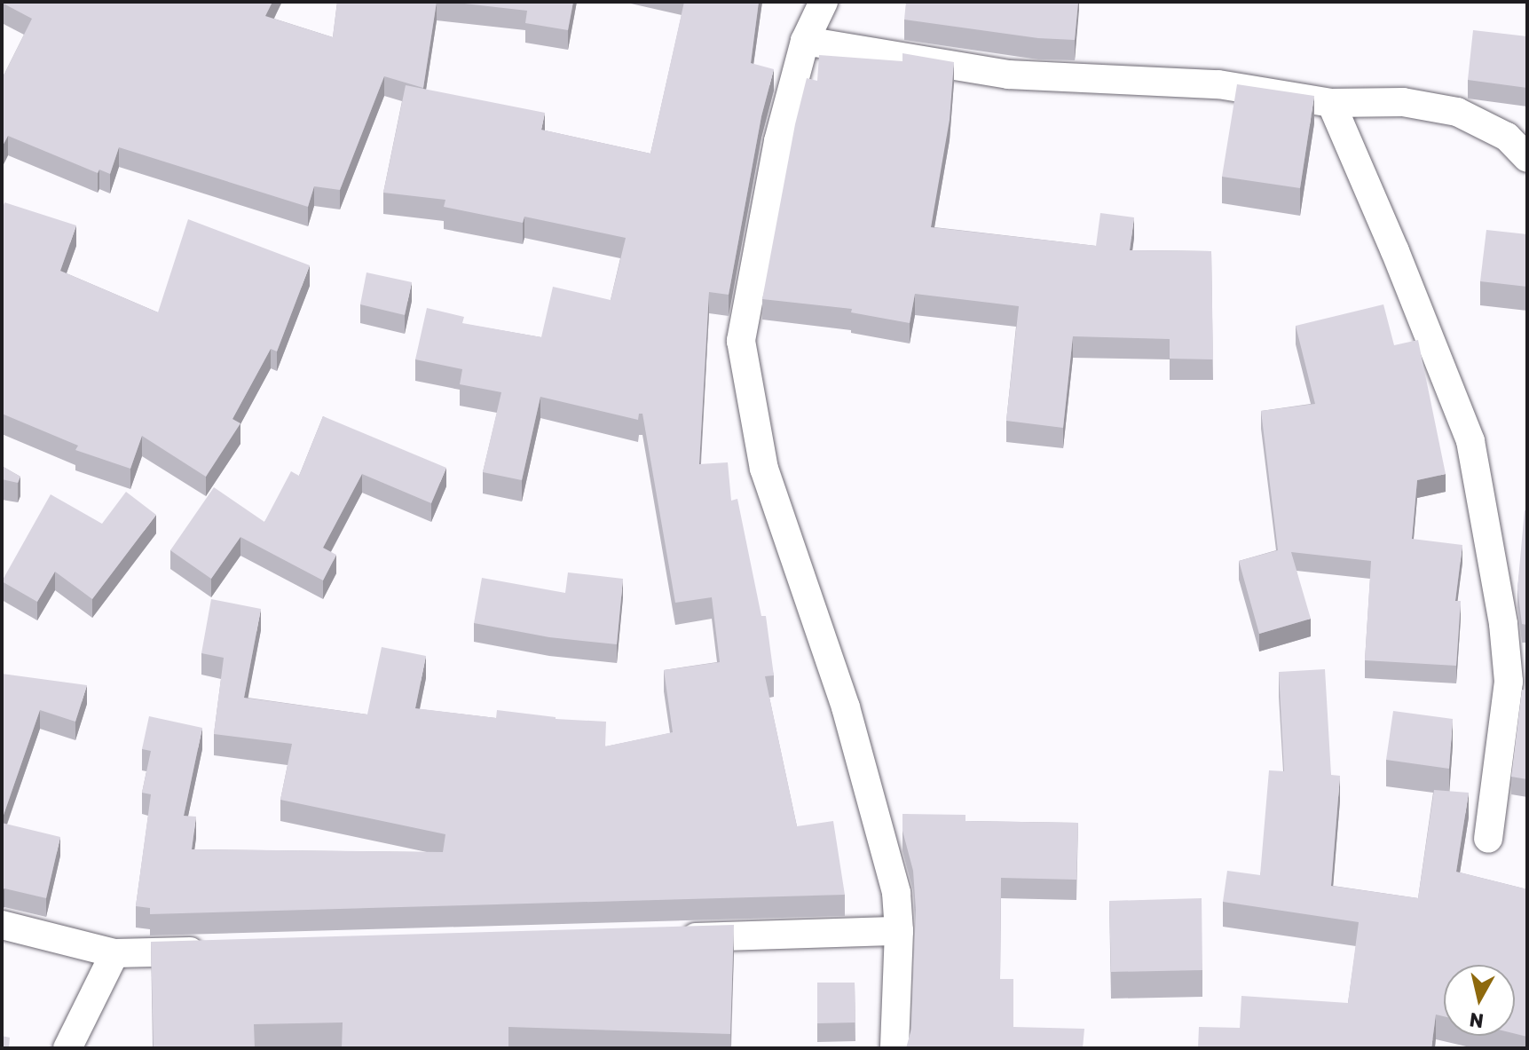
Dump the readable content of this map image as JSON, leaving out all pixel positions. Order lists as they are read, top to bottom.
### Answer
{
  "north": "bottom"
}
